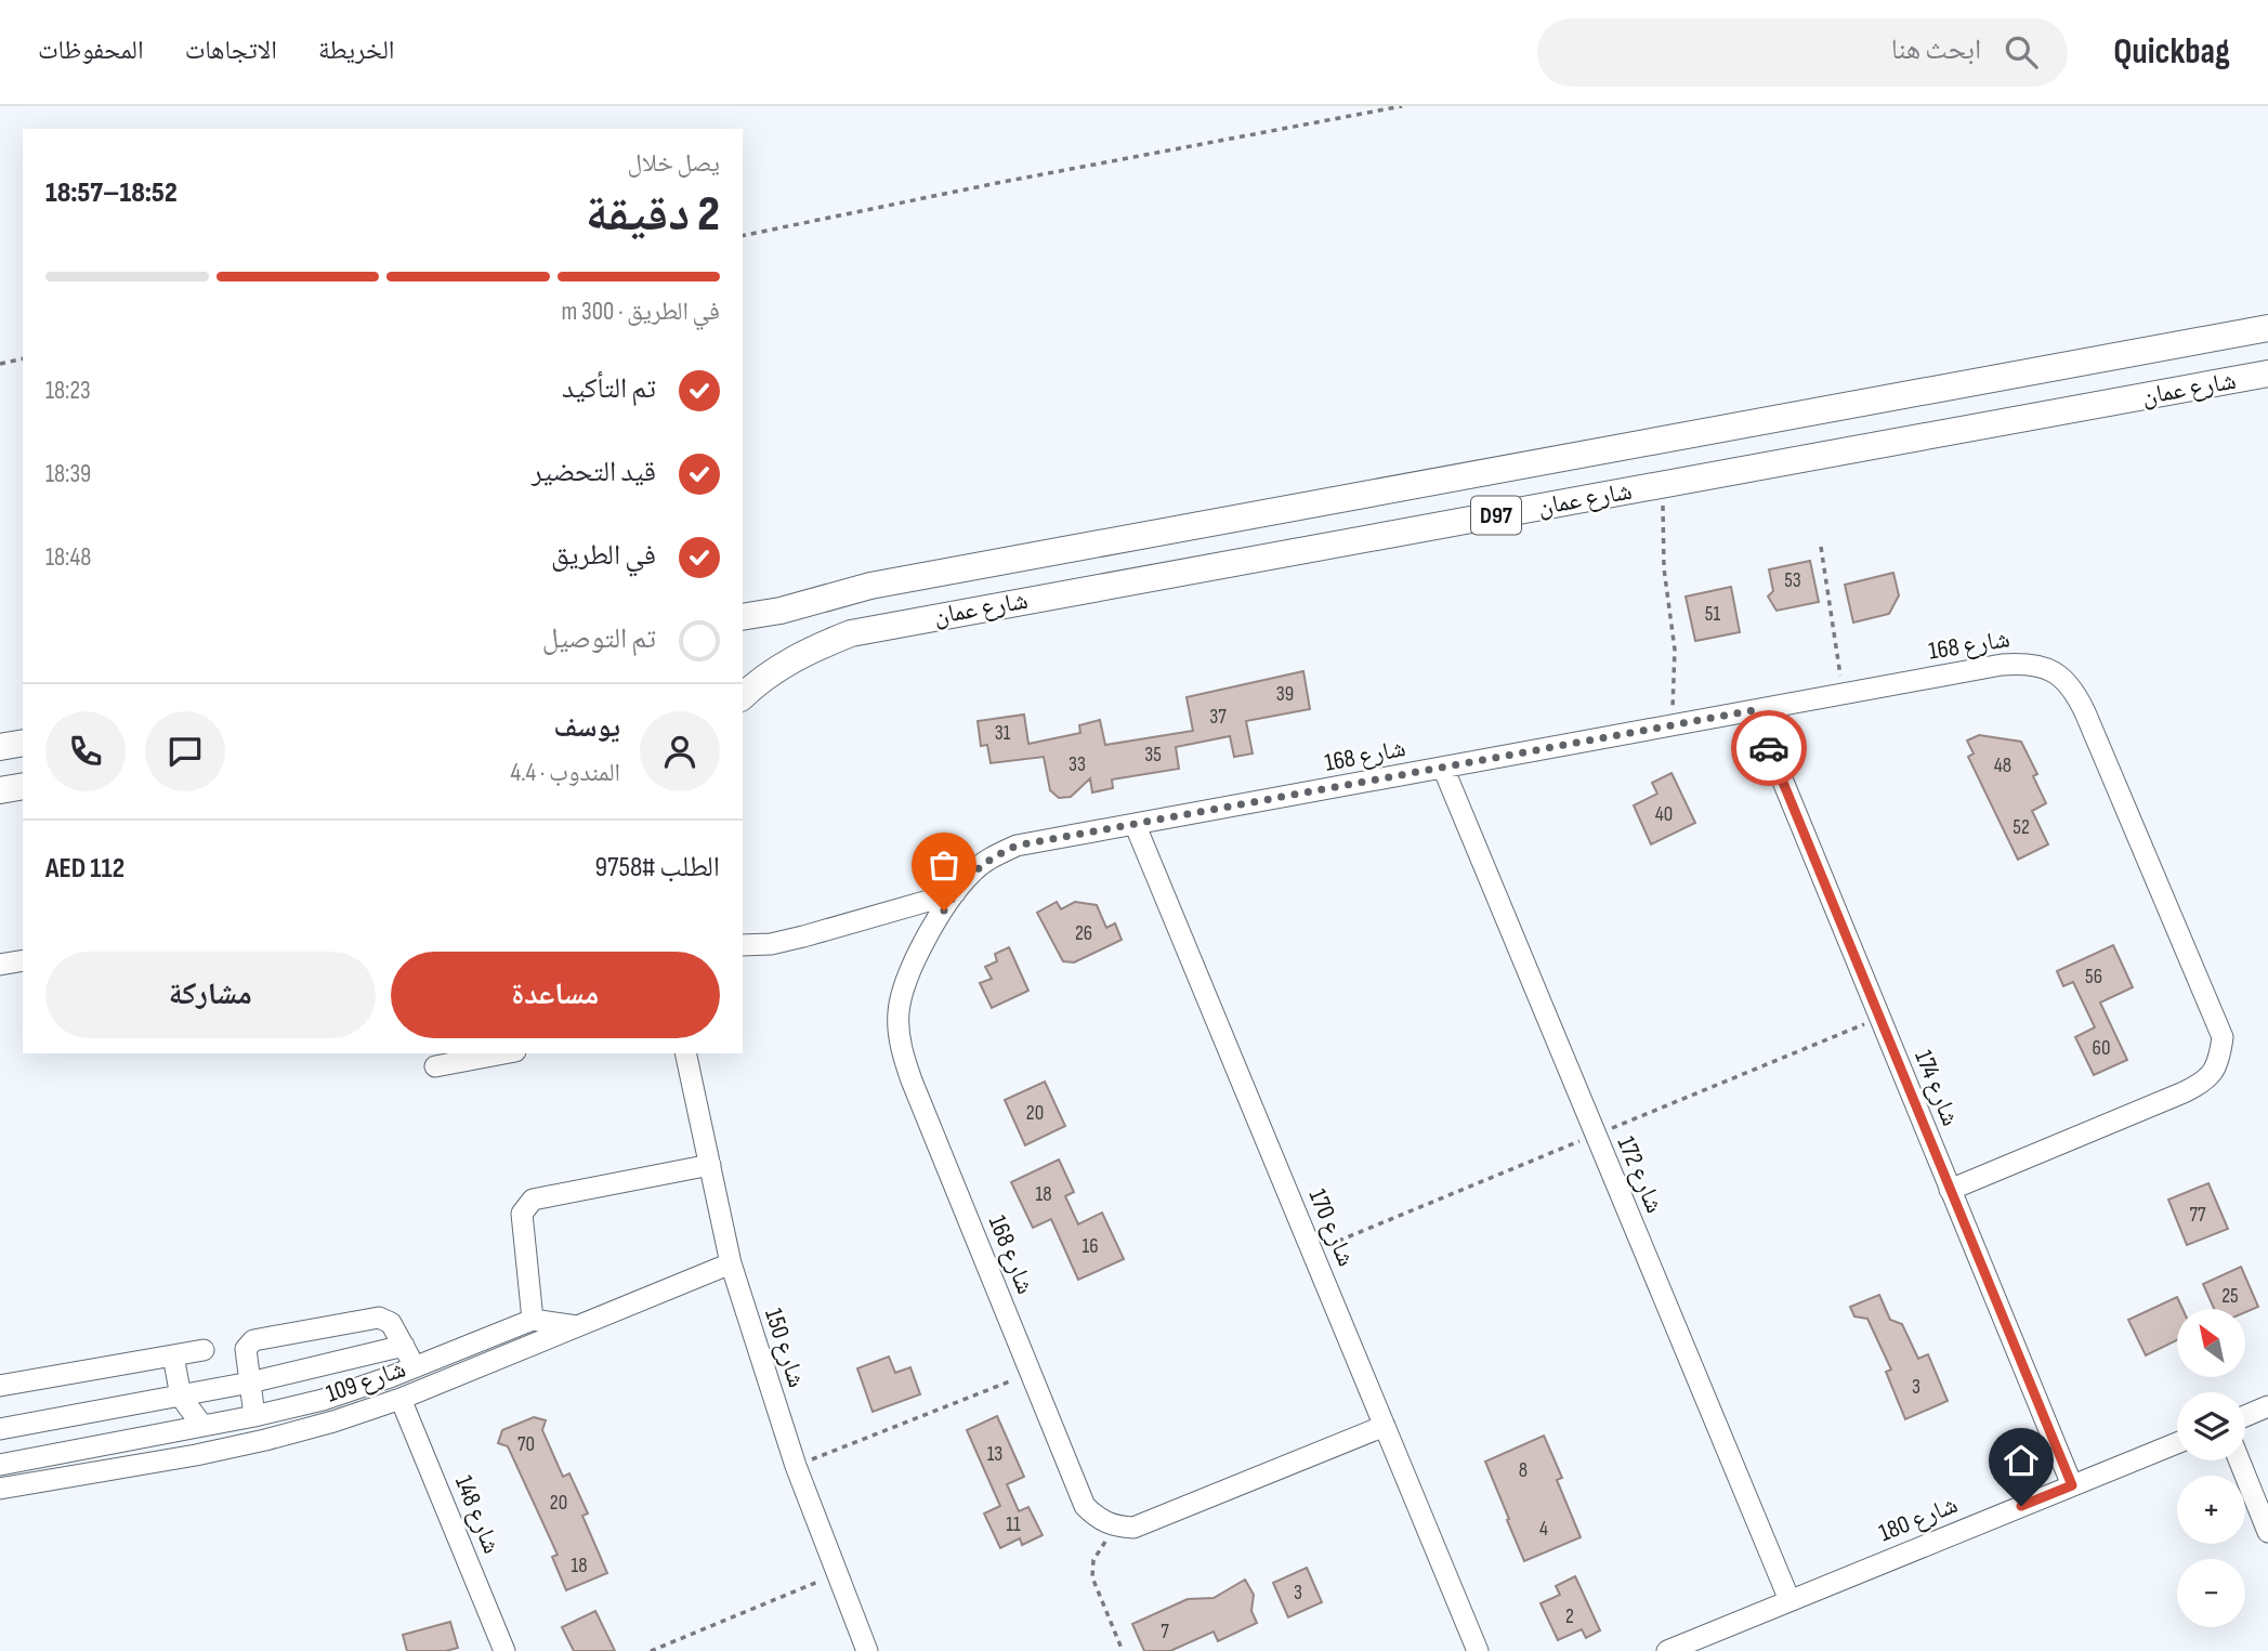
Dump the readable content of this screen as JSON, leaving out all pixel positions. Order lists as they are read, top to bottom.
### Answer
{
  "streets": {
    "main road": ["شارع عمان", "D97"],
    "street": [
      "شارع 168",
      "شارع 174",
      "شارع 172",
      "شارع 170",
      "شارع 150",
      "شارع 109",
      "شارع 148",
      "شارع 180"
    ]
  },
  "crossings": [
    ["شارع 168", "شارع 174"],
    ["شارع 168", "شارع 172"],
    ["شارع 168", "شارع 170"],
    ["شارع 174", "شارع 180"],
    ["شارع 172", "شارع 180"],
    ["شارع 150", "شارع 109"],
    ["شارع 109", "شارع 148"]
  ],
  "house_numbers": [
    "53",
    "51",
    "39",
    "37",
    "31",
    "35",
    "33",
    "48",
    "40",
    "52",
    "26",
    "56",
    "60",
    "20",
    "18",
    "77",
    "16",
    "25",
    "3",
    "70",
    "13",
    "8",
    "20",
    "11",
    "4",
    "18",
    "3",
    "2",
    "7"
  ],
  "north": "top left",
  "page": {
    "header": "Quickbag",
    "search": "ابحث هنا",
    "nav": ["الخريطة", "الاتجاهات", "المحفوظات"],
    "heading": ["2 دقيقة", "يصل خلال", "18:52–18:57"],
    "panel": [
      "يوسف",
      "المندوب · 4.4",
      "الطلب #9758",
      "AED 112"
    ],
    "bar": "في الطريق · 300 m",
    "list": [
      ["تم التأكيد", "18:23"],
      ["قيد التحضير", "18:39"],
      ["في الطريق", "18:48"],
      "تم التوصيل"
    ],
    "buttons": ["مساعدة", "مشاركة"],
    "map_buttons": ["+", "−"]
  }
}
